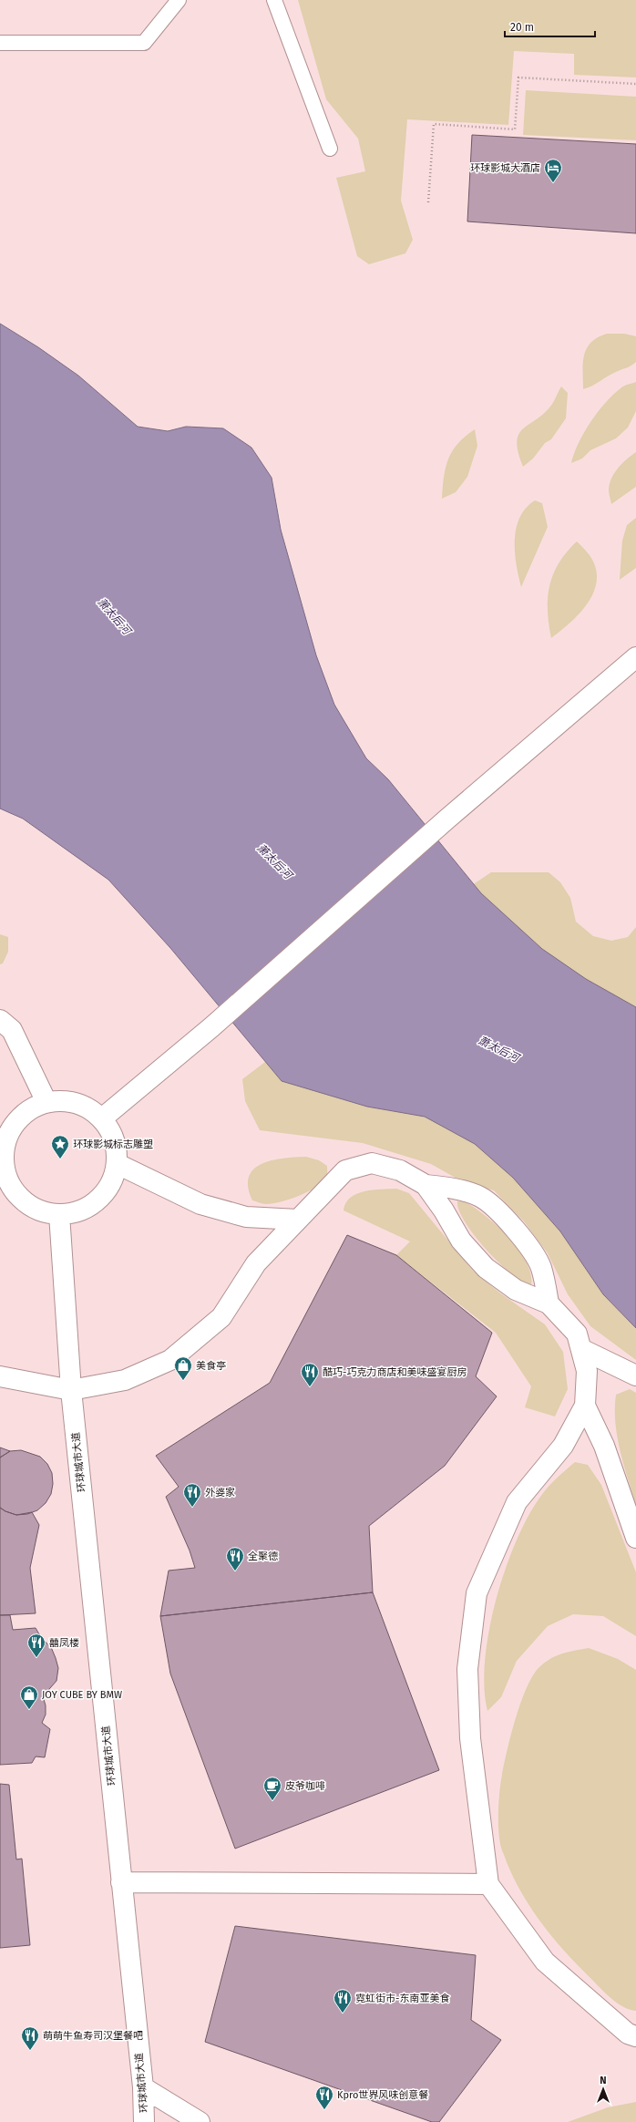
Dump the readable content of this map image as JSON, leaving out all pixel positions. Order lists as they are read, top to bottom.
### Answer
{
  "streets": {
    "street": ["环球城市大道"]
  },
  "water": ["萧太后河"],
  "places": {
    "hotel": ["环球影城大酒店"],
    "place": ["环球影城标志雕塑"],
    "shop": ["美食亭", "JOY CUBE BY BMW"],
    "restaurant": [
      "酷巧-巧克力商店和美味盛宴厨房",
      "外婆家",
      "全聚德",
      "囍凤楼",
      "霓虹街市-东南亚美食",
      "萌萌牛鱼寿司汉堡餐吧",
      "Kpro世界风味创意餐"
    ],
    "cafe": ["皮爷咖啡"]
  },
  "scale_bar": "20 m",
  "north": "top"
}
